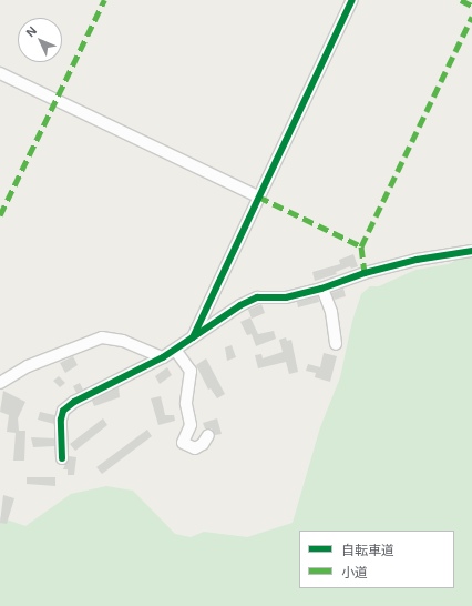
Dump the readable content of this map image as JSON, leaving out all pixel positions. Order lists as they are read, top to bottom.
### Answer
{
  "legend": ["自転車道", "小道"],
  "north": "top left"
}
